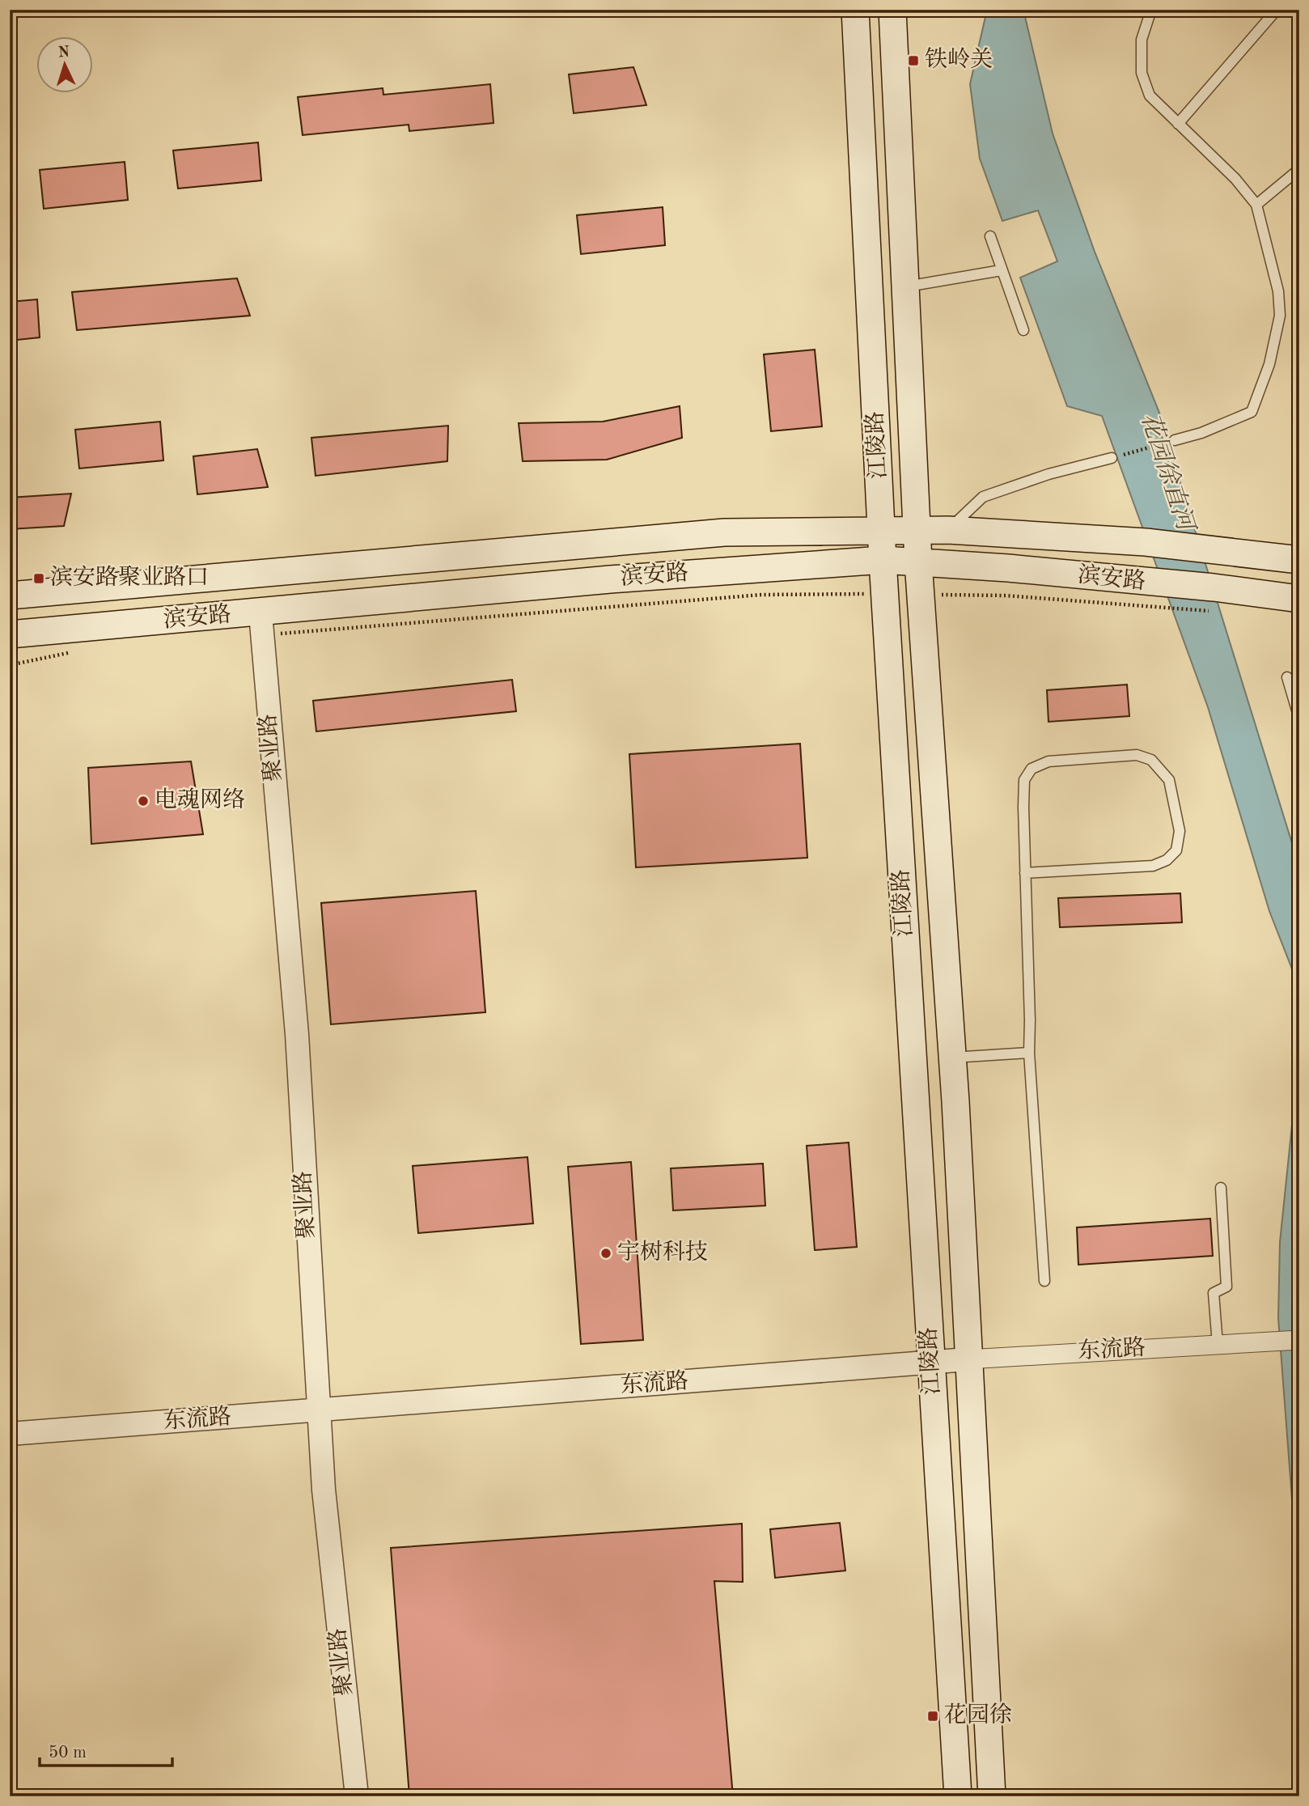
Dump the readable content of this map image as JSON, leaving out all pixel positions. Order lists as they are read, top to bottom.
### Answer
{
  "streets": {
    "main road": ["江陵路", "滨安路"],
    "street": ["聚业路", "东流路"]
  },
  "crossings": [
    ["江陵路", "滨安路"],
    ["江陵路", "东流路"],
    ["滨安路", "聚业路"],
    ["聚业路", "东流路"]
  ],
  "water": ["花园徐直河"],
  "places": {
    "transit": ["铁岭关", "滨安路聚业路口", "花园徐"],
    "other": ["电魂网络", "宇树科技"]
  },
  "scale_bar": "50 m",
  "north": "top"
}
